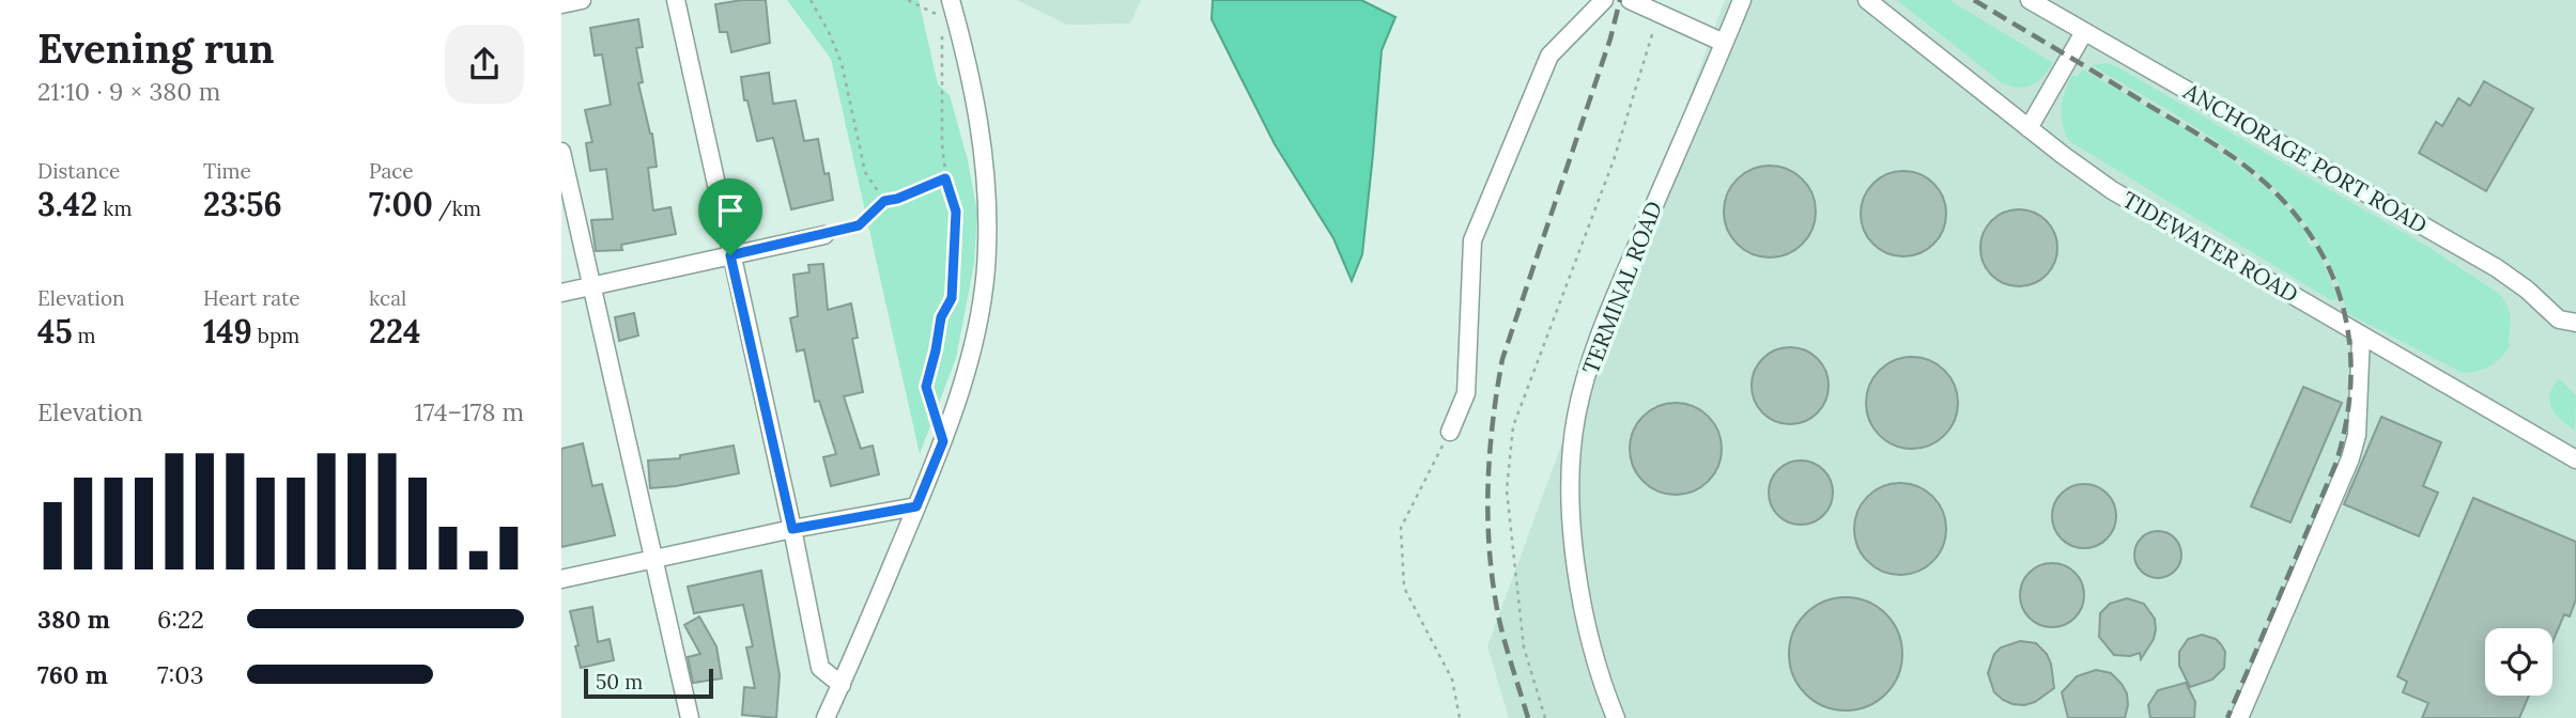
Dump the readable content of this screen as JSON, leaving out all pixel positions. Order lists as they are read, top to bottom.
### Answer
{
  "streets": {
    "street": ["ANCHORAGE PORT ROAD", "TIDEWATER ROAD", "TERMINAL ROAD"]
  },
  "scale_bar": "50 m",
  "page": {
    "heading": ["Evening run", "21:10 · 9 × 380 m"],
    "stats": [
      ["Distance", "3.42 km"],
      ["Time", "23:56"],
      ["Pace", "7:00 /km"],
      ["Elevation", "45 m"],
      ["Heart rate", "149 bpm"],
      ["kcal", "224"]
    ],
    "chart": ["Elevation", "174–178 m"],
    "list": [
      {
        "name": "380 m",
        "note": "6:22"
      },
      {
        "name": "760 m",
        "note": "7:03"
      }
    ],
    "scale": "50 m"
  }
}
